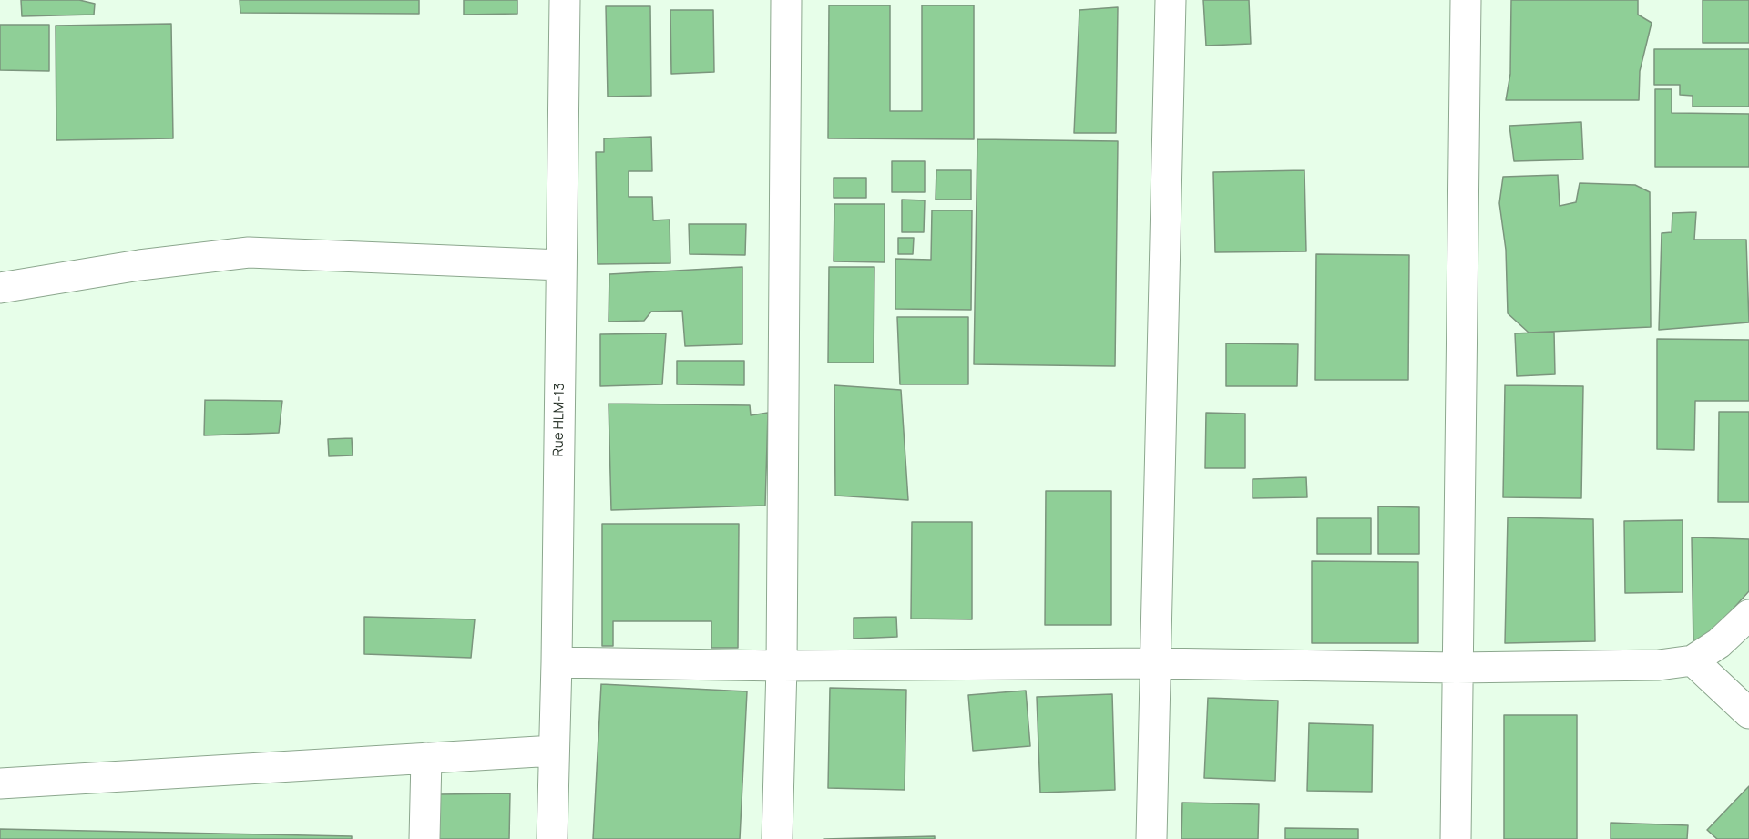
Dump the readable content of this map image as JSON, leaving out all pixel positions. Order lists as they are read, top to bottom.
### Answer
{
  "streets": {
    "street": ["Rue HLM-13"]
  }
}
